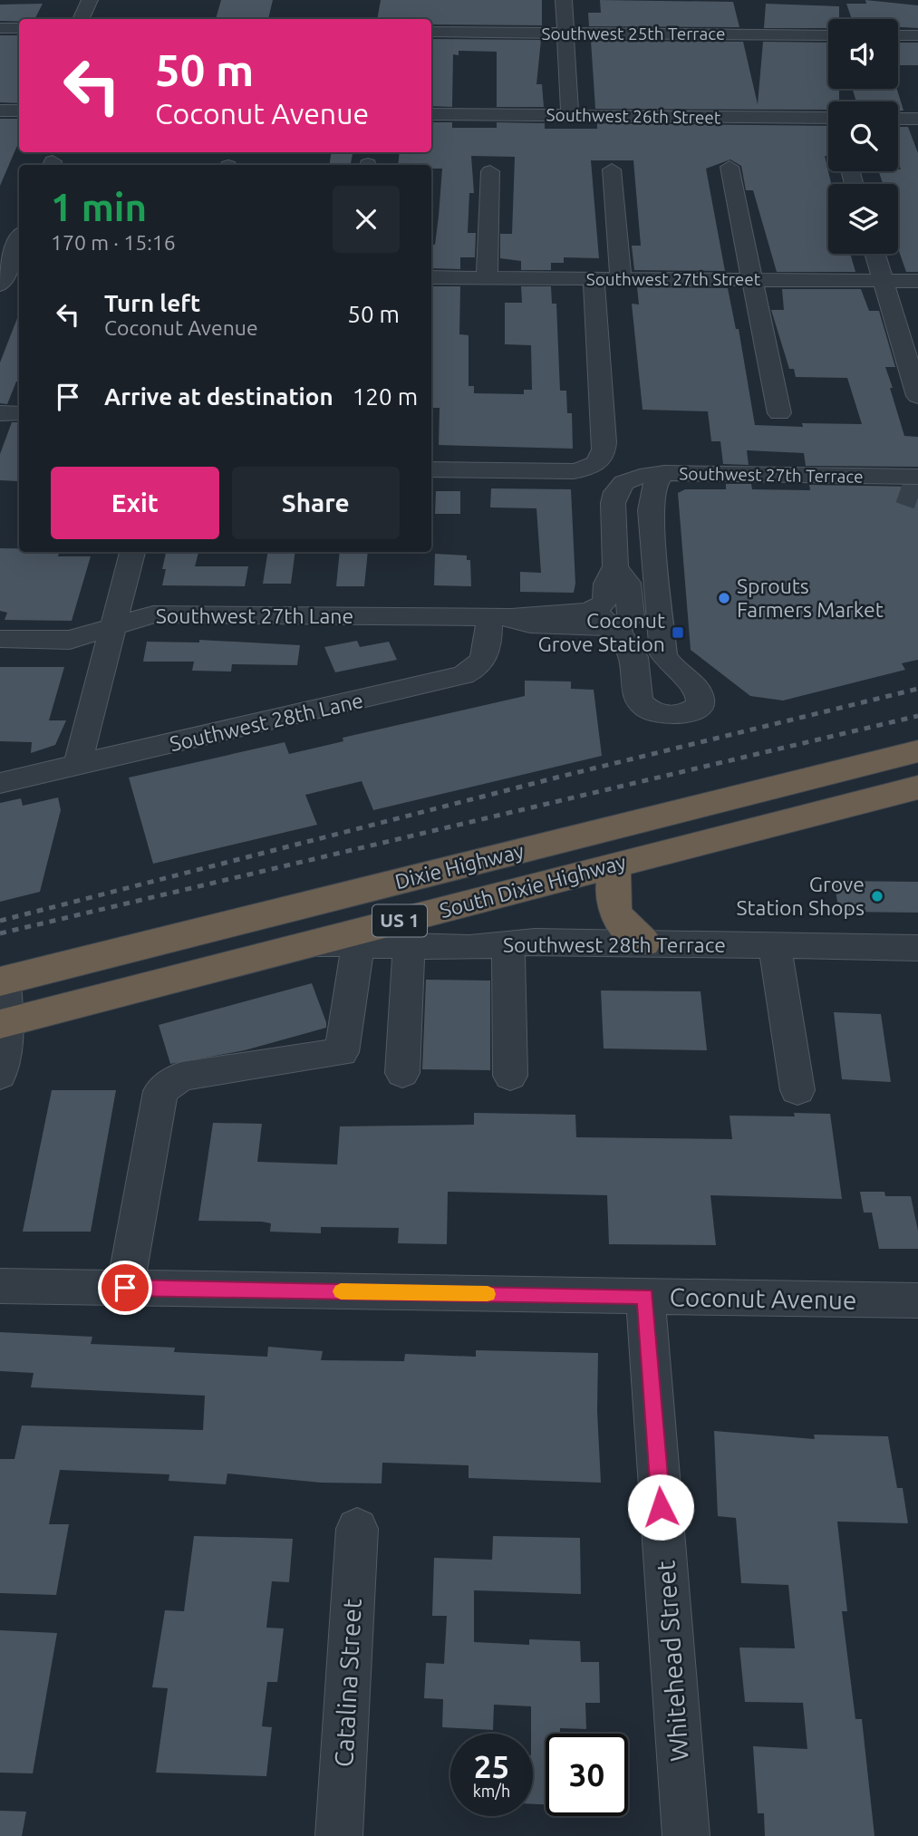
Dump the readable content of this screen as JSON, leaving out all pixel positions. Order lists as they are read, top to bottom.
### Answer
{
  "streets": {
    "highway": ["Dixie Highway", "South Dixie Highway", "US 1"],
    "street": [
      "Southwest 25th Terrace",
      "Southwest 26th Street",
      "Southwest 27th Street",
      "Southwest 27th Terrace",
      "Southwest 27th Lane",
      "Southwest 28th Lane",
      "Southwest 28th Terrace",
      "Coconut Avenue",
      "Whitehead Street",
      "Catalina Street"
    ]
  },
  "crossings": [
    ["Southwest 27th Terrace", "Southwest 27th Lane"],
    ["Southwest 27th Lane", "Southwest 28th Lane"],
    ["South Dixie Highway", "Southwest 28th Terrace"],
    ["Coconut Avenue", "Whitehead Street"]
  ],
  "places": {
    "other": ["Sprouts Farmers Market", "Grove Station Shops"],
    "transit": ["Coconut Grove Station"]
  },
  "page": {
    "turn": ["50 m", "Coconut Avenue"],
    "heading": ["1 min", "170 m · 15:16"],
    "list": [
      {
        "name": "Turn left",
        "note": "Coconut Avenue",
        "value": "50 m"
      },
      {
        "name": "Arrive at destination",
        "value": "120 m"
      }
    ],
    "buttons": ["Exit", "Share"],
    "speed": "25 km/h",
    "limit": "30"
  }
}
